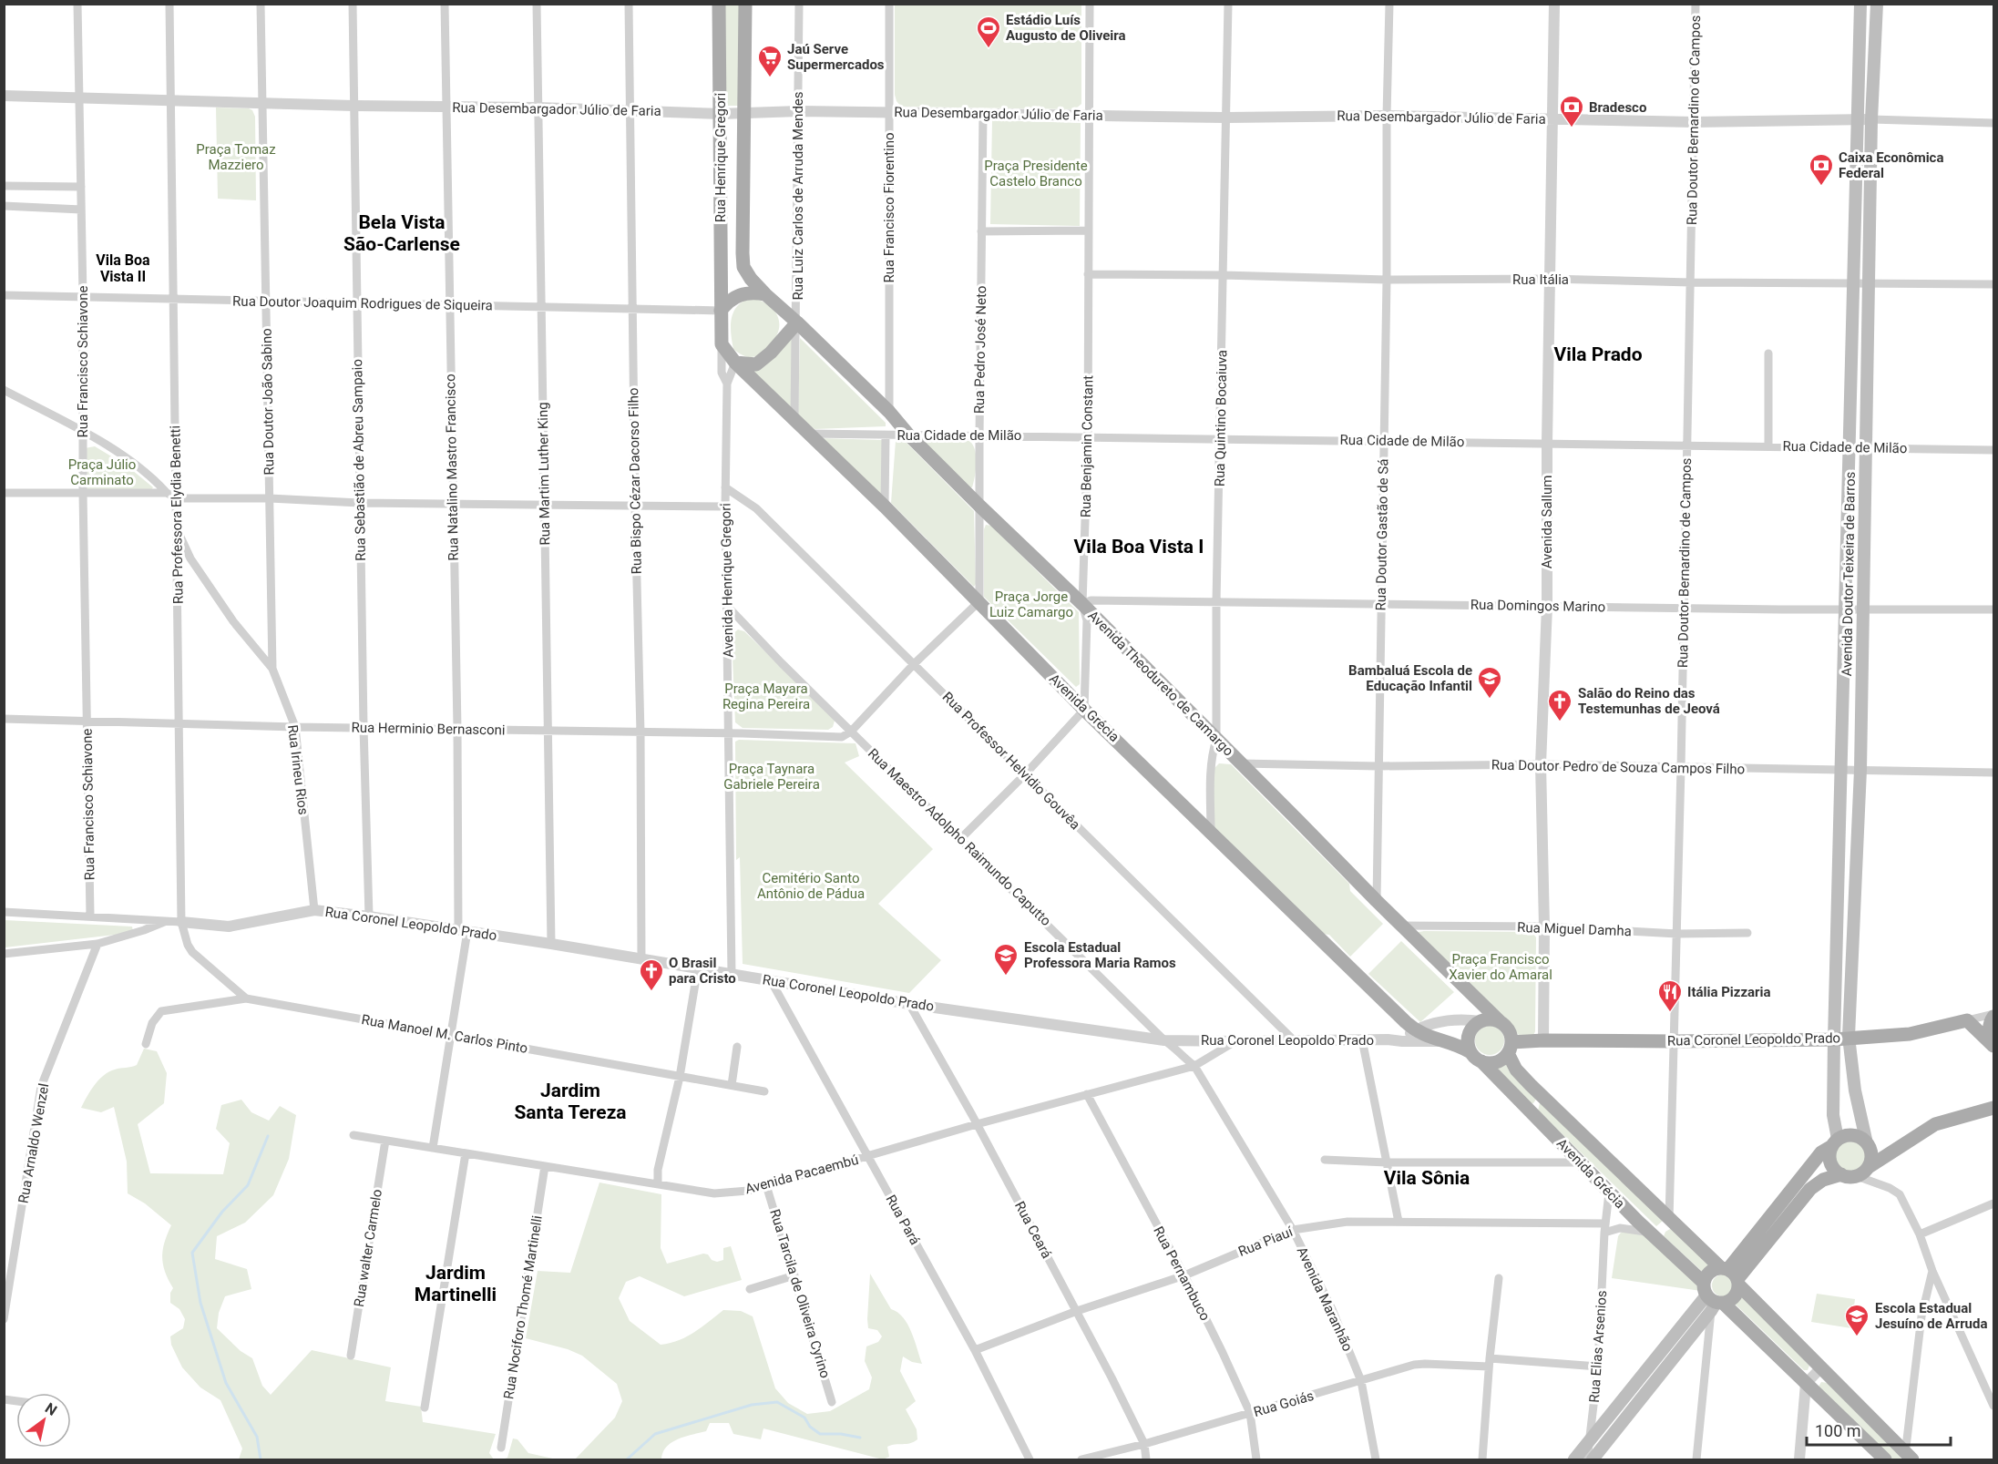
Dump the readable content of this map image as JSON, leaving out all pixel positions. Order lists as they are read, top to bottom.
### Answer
{
  "streets": {
    "main road": [
      "Rua Henrique Gregori",
      "Avenida Doutor Teixeira de Barros",
      "Avenida Theodureto de Camargo",
      "Avenida Grécia",
      "Rua Coronel Leopoldo Prado"
    ],
    "street": [
      "Rua Desembargador Júlio de Faria",
      "Rua Doutor Bernardino de Campos",
      "Rua Luiz Carlos de Arruda Mendes",
      "Rua Francisco Fiorentino",
      "Rua Itália",
      "Rua Doutor Joaquim Rodrigues de Siqueira",
      "Rua Pedro José Neto",
      "Rua Francisco Schiavone",
      "Rua Doutor João Sabino",
      "Rua Quintino Bocaiuva",
      "Rua Cidade de Milão",
      "Rua Benjamin Constant",
      "Rua Sebastião de Abreu Sampaio",
      "Rua Natalino Mastro Francisco",
      "Rua Martim Luther King",
      "Rua Bispo Cézar Dacorso Filho",
      "Rua Professora Elydia Benetti",
      "Avenida Sallum",
      "Rua Doutor Gastão de Sá",
      "Avenida Henrique Gregori",
      "Rua Domingos Marino",
      "Rua Herminio Bernasconi",
      "Rua Professor Helvidio Gouvêa",
      "Rua Doutor Pedro de Souza Campos Filho",
      "Rua Irineu Rios",
      "Rua Maestro Adolpho Raimundo Caputto",
      "Rua Miguel Damha",
      "Rua Manoel M. Carlos Pinto",
      "Rua Arnaldo Wenzel",
      "Avenida Pacaembú",
      "Rua Pará",
      "Rua Ceará",
      "Rua Piauí",
      "Rua walter Carmelo",
      "Rua Pernambuco",
      "Rua Tarcila de Oliveira Cyrino",
      "Avenida Maranhão",
      "Rua Nociforo Thomé Martinelli",
      "Rua Elias Arsenios",
      "Rua Goiás"
    ]
  },
  "crossings": [
    ["Rua Desembargador Júlio de Faria", "Rua Doutor Bernardino de Campos"],
    ["Rua Desembargador Júlio de Faria", "Rua Henrique Gregori"],
    ["Rua Desembargador Júlio de Faria", "Rua Luiz Carlos de Arruda Mendes"],
    ["Rua Desembargador Júlio de Faria", "Rua Francisco Fiorentino"],
    ["Rua Desembargador Júlio de Faria", "Rua Pedro José Neto"],
    ["Rua Desembargador Júlio de Faria", "Rua Francisco Schiavone"],
    ["Rua Desembargador Júlio de Faria", "Rua Doutor João Sabino"],
    ["Rua Desembargador Júlio de Faria", "Rua Quintino Bocaiuva"],
    ["Rua Desembargador Júlio de Faria", "Rua Benjamin Constant"],
    ["Rua Desembargador Júlio de Faria", "Rua Sebastião de Abreu Sampaio"],
    ["Rua Desembargador Júlio de Faria", "Rua Natalino Mastro Francisco"],
    ["Rua Desembargador Júlio de Faria", "Rua Martim Luther King"],
    ["Rua Desembargador Júlio de Faria", "Rua Bispo Cézar Dacorso Filho"],
    ["Rua Desembargador Júlio de Faria", "Rua Professora Elydia Benetti"],
    ["Rua Desembargador Júlio de Faria", "Avenida Sallum"],
    ["Rua Desembargador Júlio de Faria", "Rua Doutor Gastão de Sá"],
    ["Rua Desembargador Júlio de Faria", "Avenida Doutor Teixeira de Barros"],
    ["Rua Doutor Bernardino de Campos", "Rua Itália"],
    ["Rua Doutor Bernardino de Campos", "Rua Cidade de Milão"],
    ["Rua Doutor Bernardino de Campos", "Rua Domingos Marino"],
    ["Rua Doutor Bernardino de Campos", "Avenida Grécia"],
    ["Rua Doutor Bernardino de Campos", "Rua Doutor Pedro de Souza Campos Filho"],
    ["Rua Doutor Bernardino de Campos", "Rua Coronel Leopoldo Prado"],
    ["Rua Doutor Bernardino de Campos", "Rua Miguel Damha"],
    ["Rua Henrique Gregori", "Rua Luiz Carlos de Arruda Mendes"],
    ["Rua Henrique Gregori", "Rua Doutor Joaquim Rodrigues de Siqueira"],
    ["Rua Henrique Gregori", "Avenida Theodureto de Camargo"],
    ["Rua Henrique Gregori", "Avenida Grécia"],
    ["Rua Luiz Carlos de Arruda Mendes", "Rua Doutor Joaquim Rodrigues de Siqueira"],
    ["Rua Luiz Carlos de Arruda Mendes", "Avenida Theodureto de Camargo"],
    ["Rua Luiz Carlos de Arruda Mendes", "Avenida Grécia"],
    ["Rua Francisco Fiorentino", "Avenida Theodureto de Camargo"],
    ["Rua Itália", "Rua Quintino Bocaiuva"],
    ["Rua Itália", "Rua Benjamin Constant"],
    ["Rua Itália", "Avenida Sallum"],
    ["Rua Itália", "Rua Doutor Gastão de Sá"],
    ["Rua Itália", "Avenida Doutor Teixeira de Barros"],
    ["Rua Doutor Joaquim Rodrigues de Siqueira", "Rua Francisco Schiavone"],
    ["Rua Doutor Joaquim Rodrigues de Siqueira", "Rua Doutor João Sabino"],
    ["Rua Doutor Joaquim Rodrigues de Siqueira", "Rua Sebastião de Abreu Sampaio"],
    ["Rua Doutor Joaquim Rodrigues de Siqueira", "Rua Natalino Mastro Francisco"],
    ["Rua Doutor Joaquim Rodrigues de Siqueira", "Rua Martim Luther King"],
    ["Rua Doutor Joaquim Rodrigues de Siqueira", "Rua Bispo Cézar Dacorso Filho"],
    ["Rua Doutor Joaquim Rodrigues de Siqueira", "Rua Professora Elydia Benetti"],
    ["Rua Doutor Joaquim Rodrigues de Siqueira", "Avenida Theodureto de Camargo"],
    ["Rua Doutor Joaquim Rodrigues de Siqueira", "Avenida Grécia"],
    ["Rua Pedro José Neto", "Rua Cidade de Milão"],
    ["Rua Pedro José Neto", "Avenida Theodureto de Camargo"],
    ["Rua Pedro José Neto", "Avenida Grécia"],
    ["Rua Francisco Schiavone", "Rua Herminio Bernasconi"],
    ["Rua Francisco Schiavone", "Rua Coronel Leopoldo Prado"],
    ["Rua Doutor João Sabino", "Rua Irineu Rios"],
    ["Rua Quintino Bocaiuva", "Rua Cidade de Milão"],
    ["Rua Quintino Bocaiuva", "Rua Domingos Marino"],
    ["Rua Quintino Bocaiuva", "Avenida Theodureto de Camargo"],
    ["Rua Quintino Bocaiuva", "Avenida Grécia"],
    ["Rua Cidade de Milão", "Rua Benjamin Constant"],
    ["Rua Cidade de Milão", "Avenida Sallum"],
    ["Rua Cidade de Milão", "Rua Doutor Gastão de Sá"],
    ["Rua Cidade de Milão", "Avenida Doutor Teixeira de Barros"],
    ["Rua Cidade de Milão", "Avenida Theodureto de Camargo"],
    ["Rua Cidade de Milão", "Avenida Grécia"],
    ["Rua Benjamin Constant", "Rua Domingos Marino"],
    ["Rua Benjamin Constant", "Avenida Theodureto de Camargo"],
    ["Rua Benjamin Constant", "Avenida Grécia"],
    ["Rua Sebastião de Abreu Sampaio", "Rua Herminio Bernasconi"],
    ["Rua Sebastião de Abreu Sampaio", "Rua Coronel Leopoldo Prado"],
    ["Rua Natalino Mastro Francisco", "Rua Herminio Bernasconi"],
    ["Rua Natalino Mastro Francisco", "Rua Coronel Leopoldo Prado"],
    ["Rua Natalino Mastro Francisco", "Rua Manoel M. Carlos Pinto"],
    ["Rua Natalino Mastro Francisco", "Avenida Pacaembú"],
    ["Rua Martim Luther King", "Rua Herminio Bernasconi"],
    ["Rua Martim Luther King", "Rua Coronel Leopoldo Prado"],
    ["Rua Bispo Cézar Dacorso Filho", "Rua Herminio Bernasconi"],
    ["Rua Bispo Cézar Dacorso Filho", "Rua Coronel Leopoldo Prado"],
    ["Rua Professora Elydia Benetti", "Rua Herminio Bernasconi"],
    ["Rua Professora Elydia Benetti", "Rua Irineu Rios"],
    ["Rua Professora Elydia Benetti", "Rua Coronel Leopoldo Prado"],
    ["Rua Professora Elydia Benetti", "Rua Manoel M. Carlos Pinto"],
    ["Avenida Sallum", "Rua Domingos Marino"],
    ["Avenida Sallum", "Rua Doutor Pedro de Souza Campos Filho"],
    ["Avenida Sallum", "Rua Coronel Leopoldo Prado"],
    ["Avenida Sallum", "Rua Miguel Damha"],
    ["Rua Doutor Gastão de Sá", "Rua Domingos Marino"],
    ["Rua Doutor Gastão de Sá", "Avenida Theodureto de Camargo"],
    ["Rua Doutor Gastão de Sá", "Rua Doutor Pedro de Souza Campos Filho"],
    ["Avenida Doutor Teixeira de Barros", "Rua Domingos Marino"],
    ["Avenida Doutor Teixeira de Barros", "Rua Doutor Pedro de Souza Campos Filho"],
    ["Avenida Doutor Teixeira de Barros", "Rua Coronel Leopoldo Prado"],
    ["Avenida Henrique Gregori", "Rua Herminio Bernasconi"],
    ["Avenida Henrique Gregori", "Rua Professor Helvidio Gouvêa"],
    ["Avenida Henrique Gregori", "Rua Maestro Adolpho Raimundo Caputto"],
    ["Avenida Henrique Gregori", "Rua Coronel Leopoldo Prado"],
    ["Rua Domingos Marino", "Avenida Theodureto de Camargo"],
    ["Avenida Theodureto de Camargo", "Avenida Grécia"],
    ["Avenida Theodureto de Camargo", "Rua Doutor Pedro de Souza Campos Filho"],
    ["Avenida Theodureto de Camargo", "Rua Coronel Leopoldo Prado"],
    ["Avenida Theodureto de Camargo", "Rua Miguel Damha"],
    ["Avenida Grécia", "Rua Coronel Leopoldo Prado"],
    ["Avenida Grécia", "Rua Piauí"],
    ["Avenida Grécia", "Rua Elias Arsenios"],
    ["Rua Herminio Bernasconi", "Rua Irineu Rios"],
    ["Rua Herminio Bernasconi", "Rua Maestro Adolpho Raimundo Caputto"],
    ["Rua Professor Helvidio Gouvêa", "Rua Coronel Leopoldo Prado"],
    ["Rua Irineu Rios", "Rua Coronel Leopoldo Prado"],
    ["Rua Maestro Adolpho Raimundo Caputto", "Rua Coronel Leopoldo Prado"],
    ["Rua Maestro Adolpho Raimundo Caputto", "Avenida Pacaembú"],
    ["Rua Maestro Adolpho Raimundo Caputto", "Avenida Maranhão"],
    ["Rua Coronel Leopoldo Prado", "Avenida Pacaembú"],
    ["Rua Coronel Leopoldo Prado", "Rua Pará"],
    ["Rua Coronel Leopoldo Prado", "Rua Ceará"],
    ["Avenida Pacaembú", "Rua Pará"],
    ["Avenida Pacaembú", "Rua Ceará"],
    ["Avenida Pacaembú", "Rua walter Carmelo"],
    ["Avenida Pacaembú", "Rua Pernambuco"],
    ["Avenida Pacaembú", "Rua Tarcila de Oliveira Cyrino"],
    ["Avenida Pacaembú", "Avenida Maranhão"],
    ["Avenida Pacaembú", "Rua Nociforo Thomé Martinelli"],
    ["Rua Pará", "Rua Piauí"],
    ["Rua Ceará", "Rua Piauí"],
    ["Rua Ceará", "Rua Goiás"],
    ["Rua Piauí", "Rua Pernambuco"],
    ["Rua Piauí", "Avenida Maranhão"],
    ["Rua Piauí", "Rua Elias Arsenios"],
    ["Rua Pernambuco", "Rua Goiás"],
    ["Avenida Maranhão", "Rua Goiás"],
    ["Rua Elias Arsenios", "Rua Goiás"]
  ],
  "districts": [
    "Bela Vista São-Carlense",
    "Vila Boa Vista II",
    "Vila Prado",
    "Vila Boa Vista I",
    "Jardim Santa Tereza",
    "Vila Sônia",
    "Jardim Martinelli"
  ],
  "parks": [
    "Praça Tomaz Mazziero",
    "Praça Presidente Castelo Branco",
    "Praça Júlio Carminato",
    "Praça Jorge Luiz Camargo",
    "Praça Mayara Regina Pereira",
    "Praça Taynara Gabriele Pereira",
    "Cemitério Santo Antônio de Pádua",
    "Praça Francisco Xavier do Amaral"
  ],
  "places": {
    "sports": ["Estádio Luís Augusto de Oliveira"],
    "supermarket": ["Jaú Serve Supermercados"],
    "bank": ["Bradesco", "Caixa Econômica Federal"],
    "school or university": ["Bambaluá Escola de Educação Infantil", "Escola Estadual Professora Maria Ramos", "Escola Estadual Jesuíno de Arruda"],
    "church": ["Salão do Reino das Testemunhas de Jeová", "O Brasil para Cristo"],
    "restaurant": ["Itália Pizzaria"]
  },
  "scale_bar": "100 m",
  "north": "top right"
}
